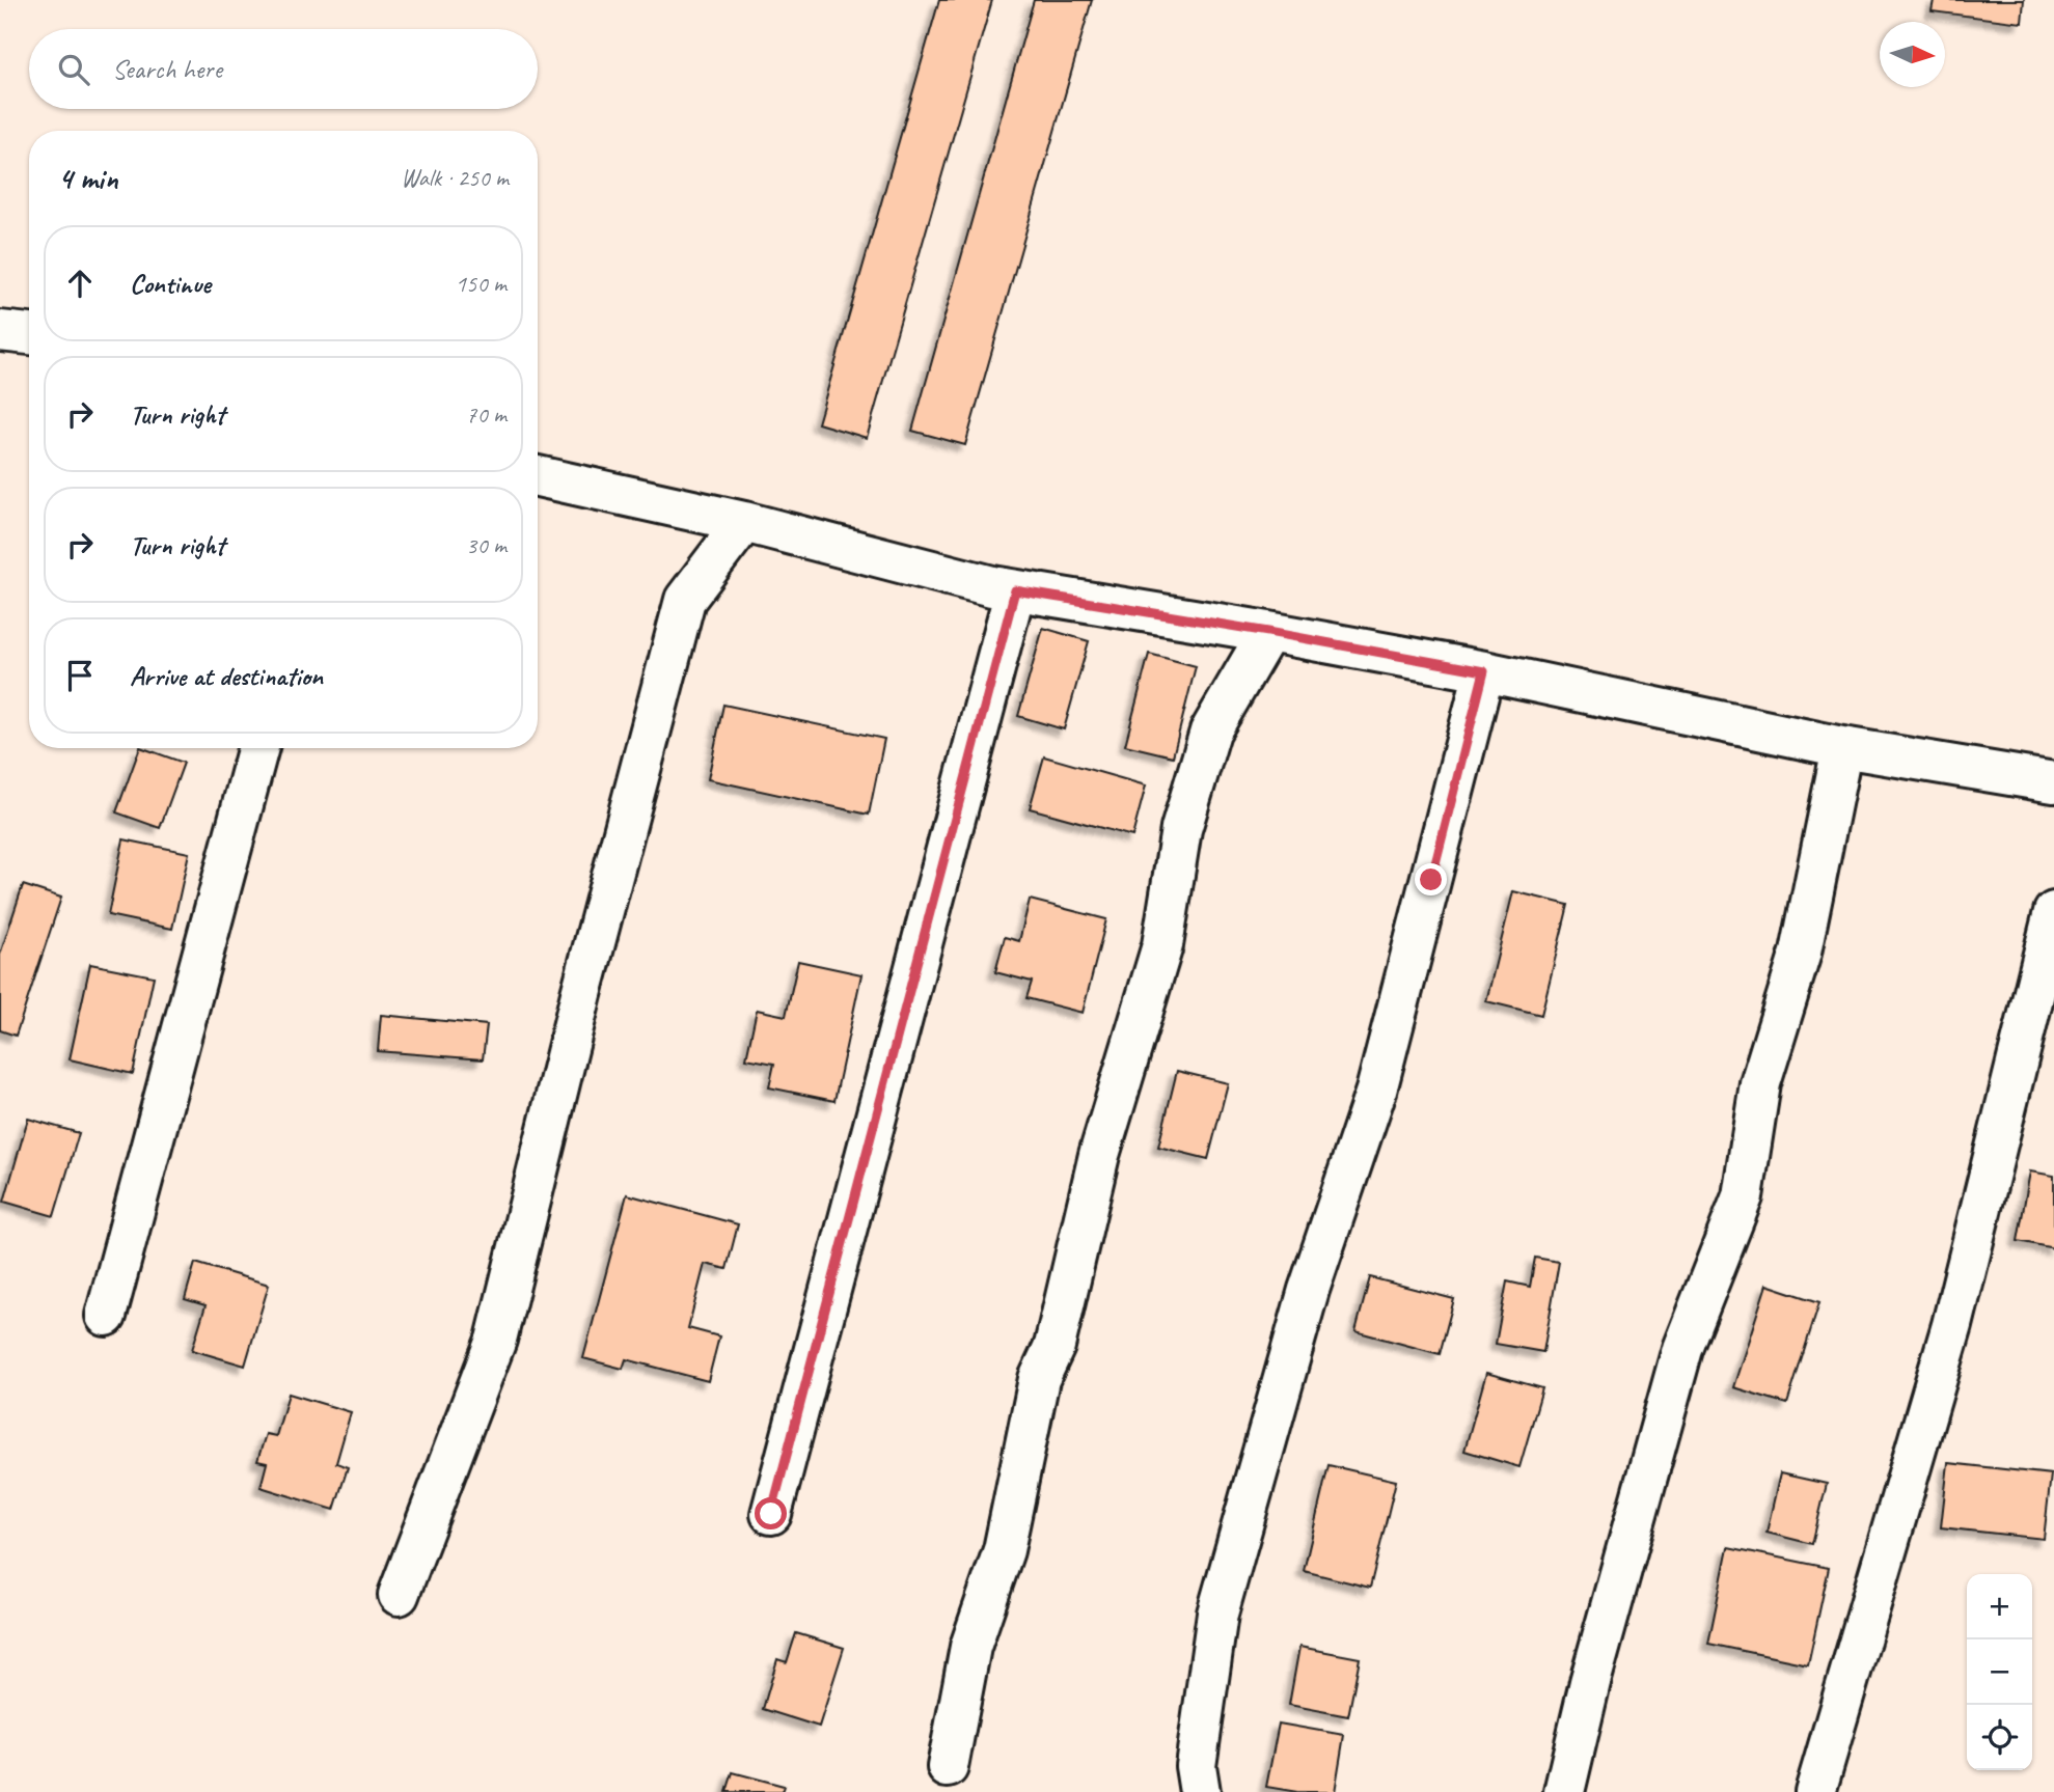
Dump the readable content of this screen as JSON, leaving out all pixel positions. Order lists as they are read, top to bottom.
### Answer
{
  "north": "right",
  "page": {
    "search": "Search here",
    "heading": ["4 min", "Walk · 250 m"],
    "list": [
      ["Continue", "150 m"],
      ["Turn right", "70 m"],
      ["Turn right", "30 m"],
      "Arrive at destination"
    ],
    "map_buttons": ["+", "−"]
  }
}
